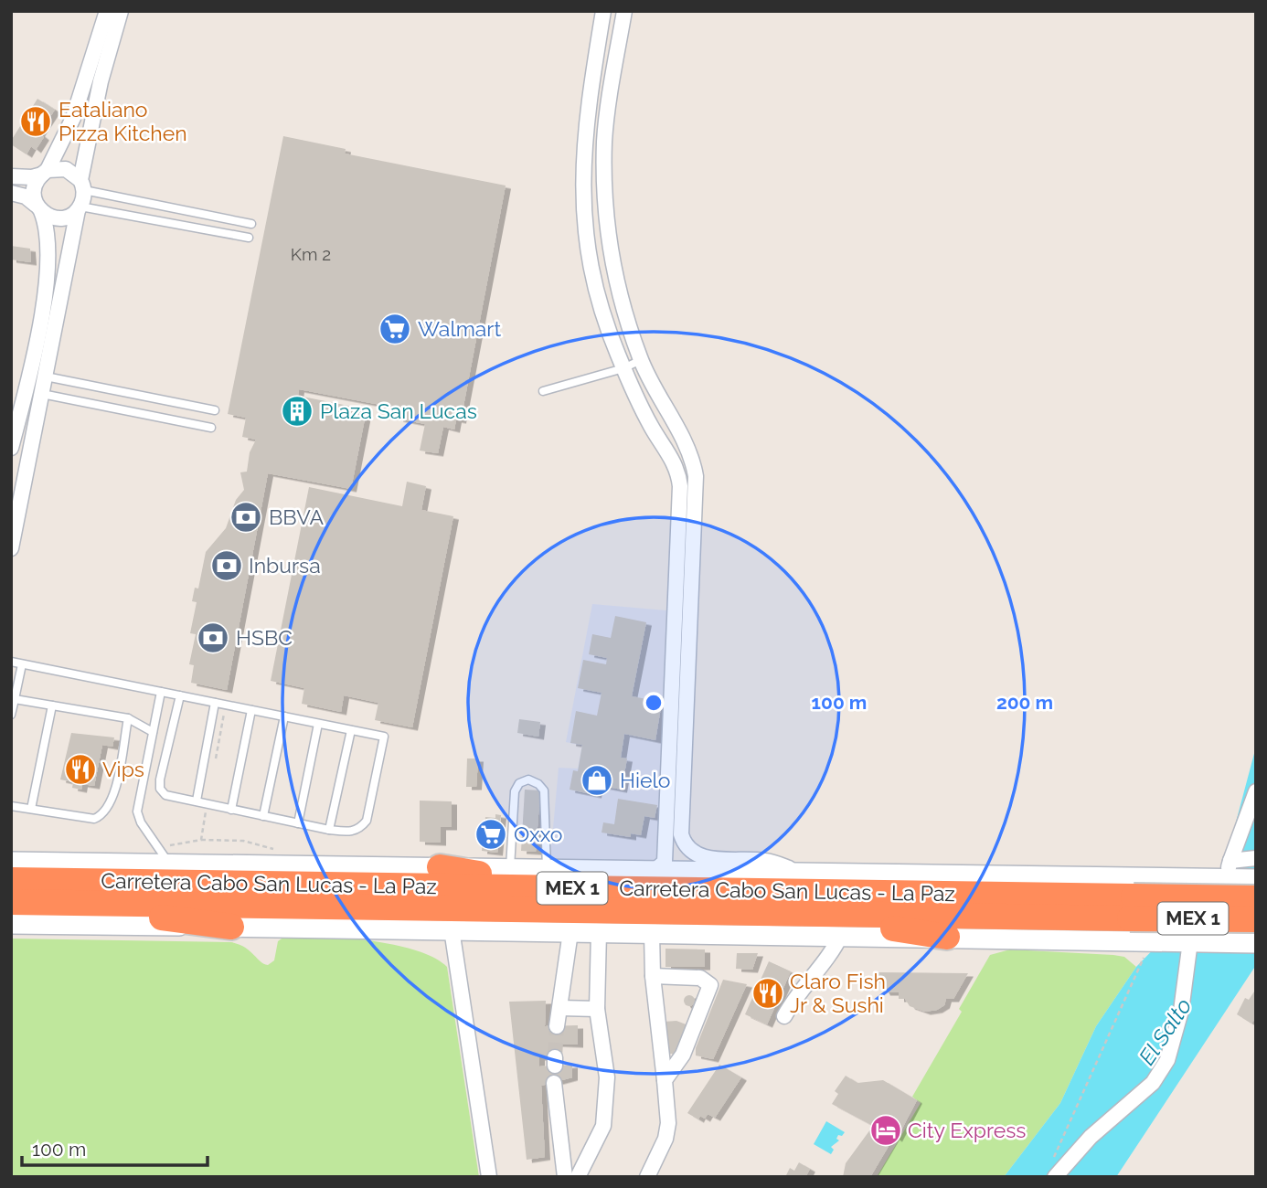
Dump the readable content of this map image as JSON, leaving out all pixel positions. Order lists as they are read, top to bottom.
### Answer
{
  "streets": {
    "highway": ["Carretera Cabo San Lucas - La Paz", "MEX 1"]
  },
  "water": ["El Salto"],
  "places": {
    "restaurant": ["Eataliano Pizza Kitchen", "Vips", "Claro Fish Jr & Sushi"],
    "supermarket": ["Walmart", "Oxxo"],
    "building": ["Plaza San Lucas"],
    "bank": ["BBVA", "Inbursa", "HSBC"],
    "shop": ["Hielo"],
    "hotel": ["City Express"]
  },
  "house_numbers": ["Km 2"],
  "scale_bar": "100 m",
  "rings": ["100 m", "200 m"]
}
